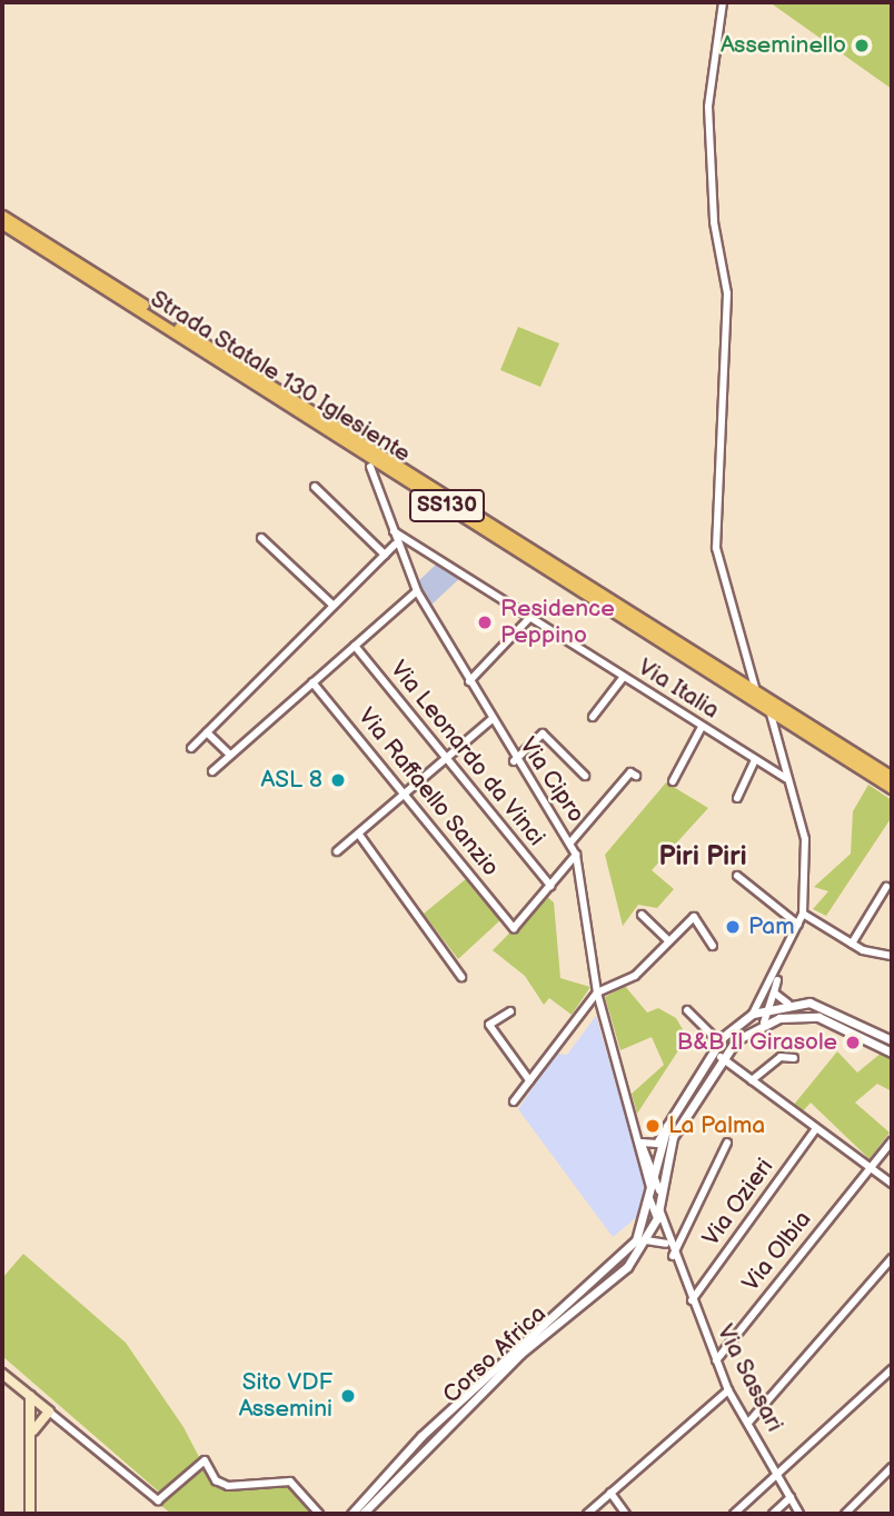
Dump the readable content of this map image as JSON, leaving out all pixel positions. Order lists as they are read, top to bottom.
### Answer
{
  "streets": {
    "main road": ["Strada Statale 130 Iglesiente", "SS130"],
    "street": [
      "Via Italia",
      "Via Leonardo da Vinci",
      "Via Cipro",
      "Via Raffaello Sanzio",
      "Via Ozieri",
      "Via Olbia",
      "Corso Africa",
      "Via Sassari"
    ]
  },
  "crossings": [
    ["Via Italia", "Via Cipro"],
    ["Via Leonardo da Vinci", "Via Raffaello Sanzio"],
    ["Via Cipro", "Corso Africa"],
    ["Via Cipro", "Via Sassari"],
    ["Via Ozieri", "Via Sassari"],
    ["Via Olbia", "Via Sassari"],
    ["Corso Africa", "Via Sassari"]
  ],
  "districts": ["Piri Piri"],
  "places": [
    "Asseminello",
    "Residence Peppino",
    "ASL 8",
    "Pam",
    "B&B Il Girasole",
    "La Palma",
    "Sito VDF Assemini"
  ]
}
